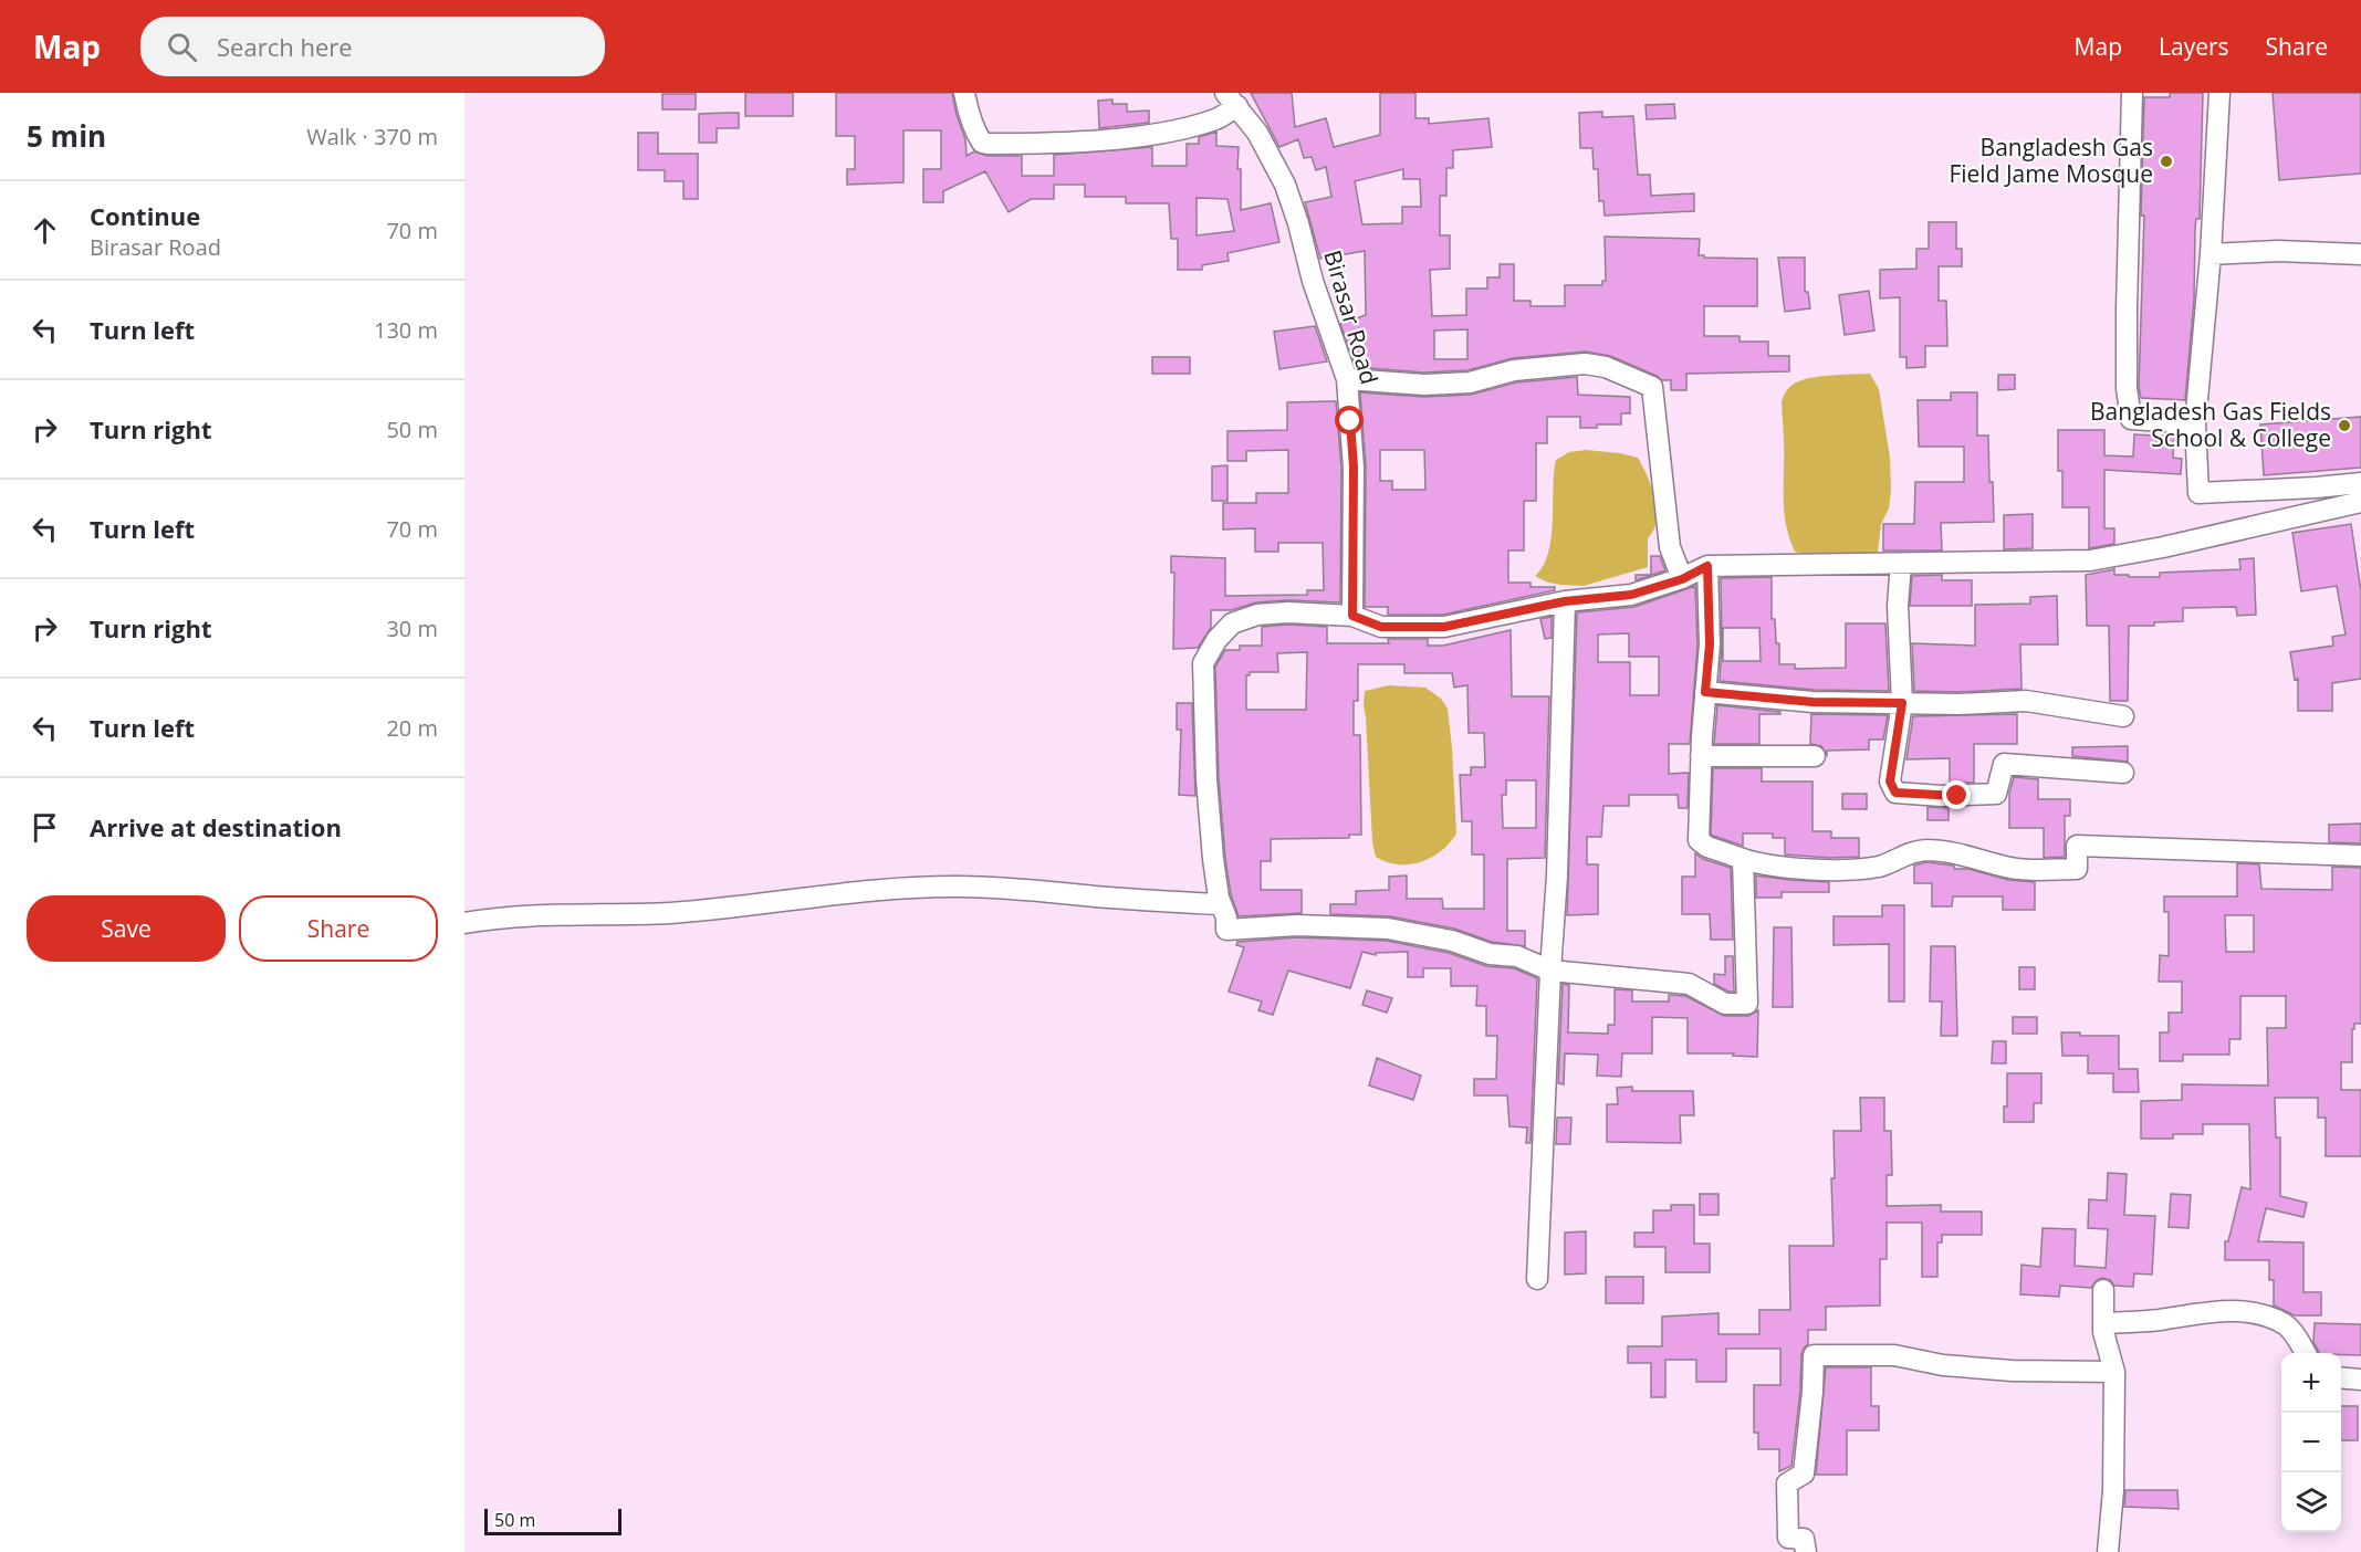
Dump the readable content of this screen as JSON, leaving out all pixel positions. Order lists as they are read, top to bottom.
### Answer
{
  "streets": {
    "street": ["Birasar Road"]
  },
  "places": ["Bangladesh Gas Field Jame Mosque", "Bangladesh Gas Fields School & College"],
  "scale_bar": "50 m",
  "page": {
    "header": "Map",
    "search": "Search here",
    "nav": ["Map", "Layers", "Share"],
    "heading": ["5 min", "Walk · 370 m"],
    "list": [
      ["Continue", "Birasar Road", "70 m"],
      ["Turn left", "130 m"],
      ["Turn right", "50 m"],
      ["Turn left", "70 m"],
      ["Turn right", "30 m"],
      ["Turn left", "20 m"],
      "Arrive at destination"
    ],
    "buttons": ["Save", "Share"],
    "map_buttons": ["+", "−"],
    "scale": "50 m"
  }
}
